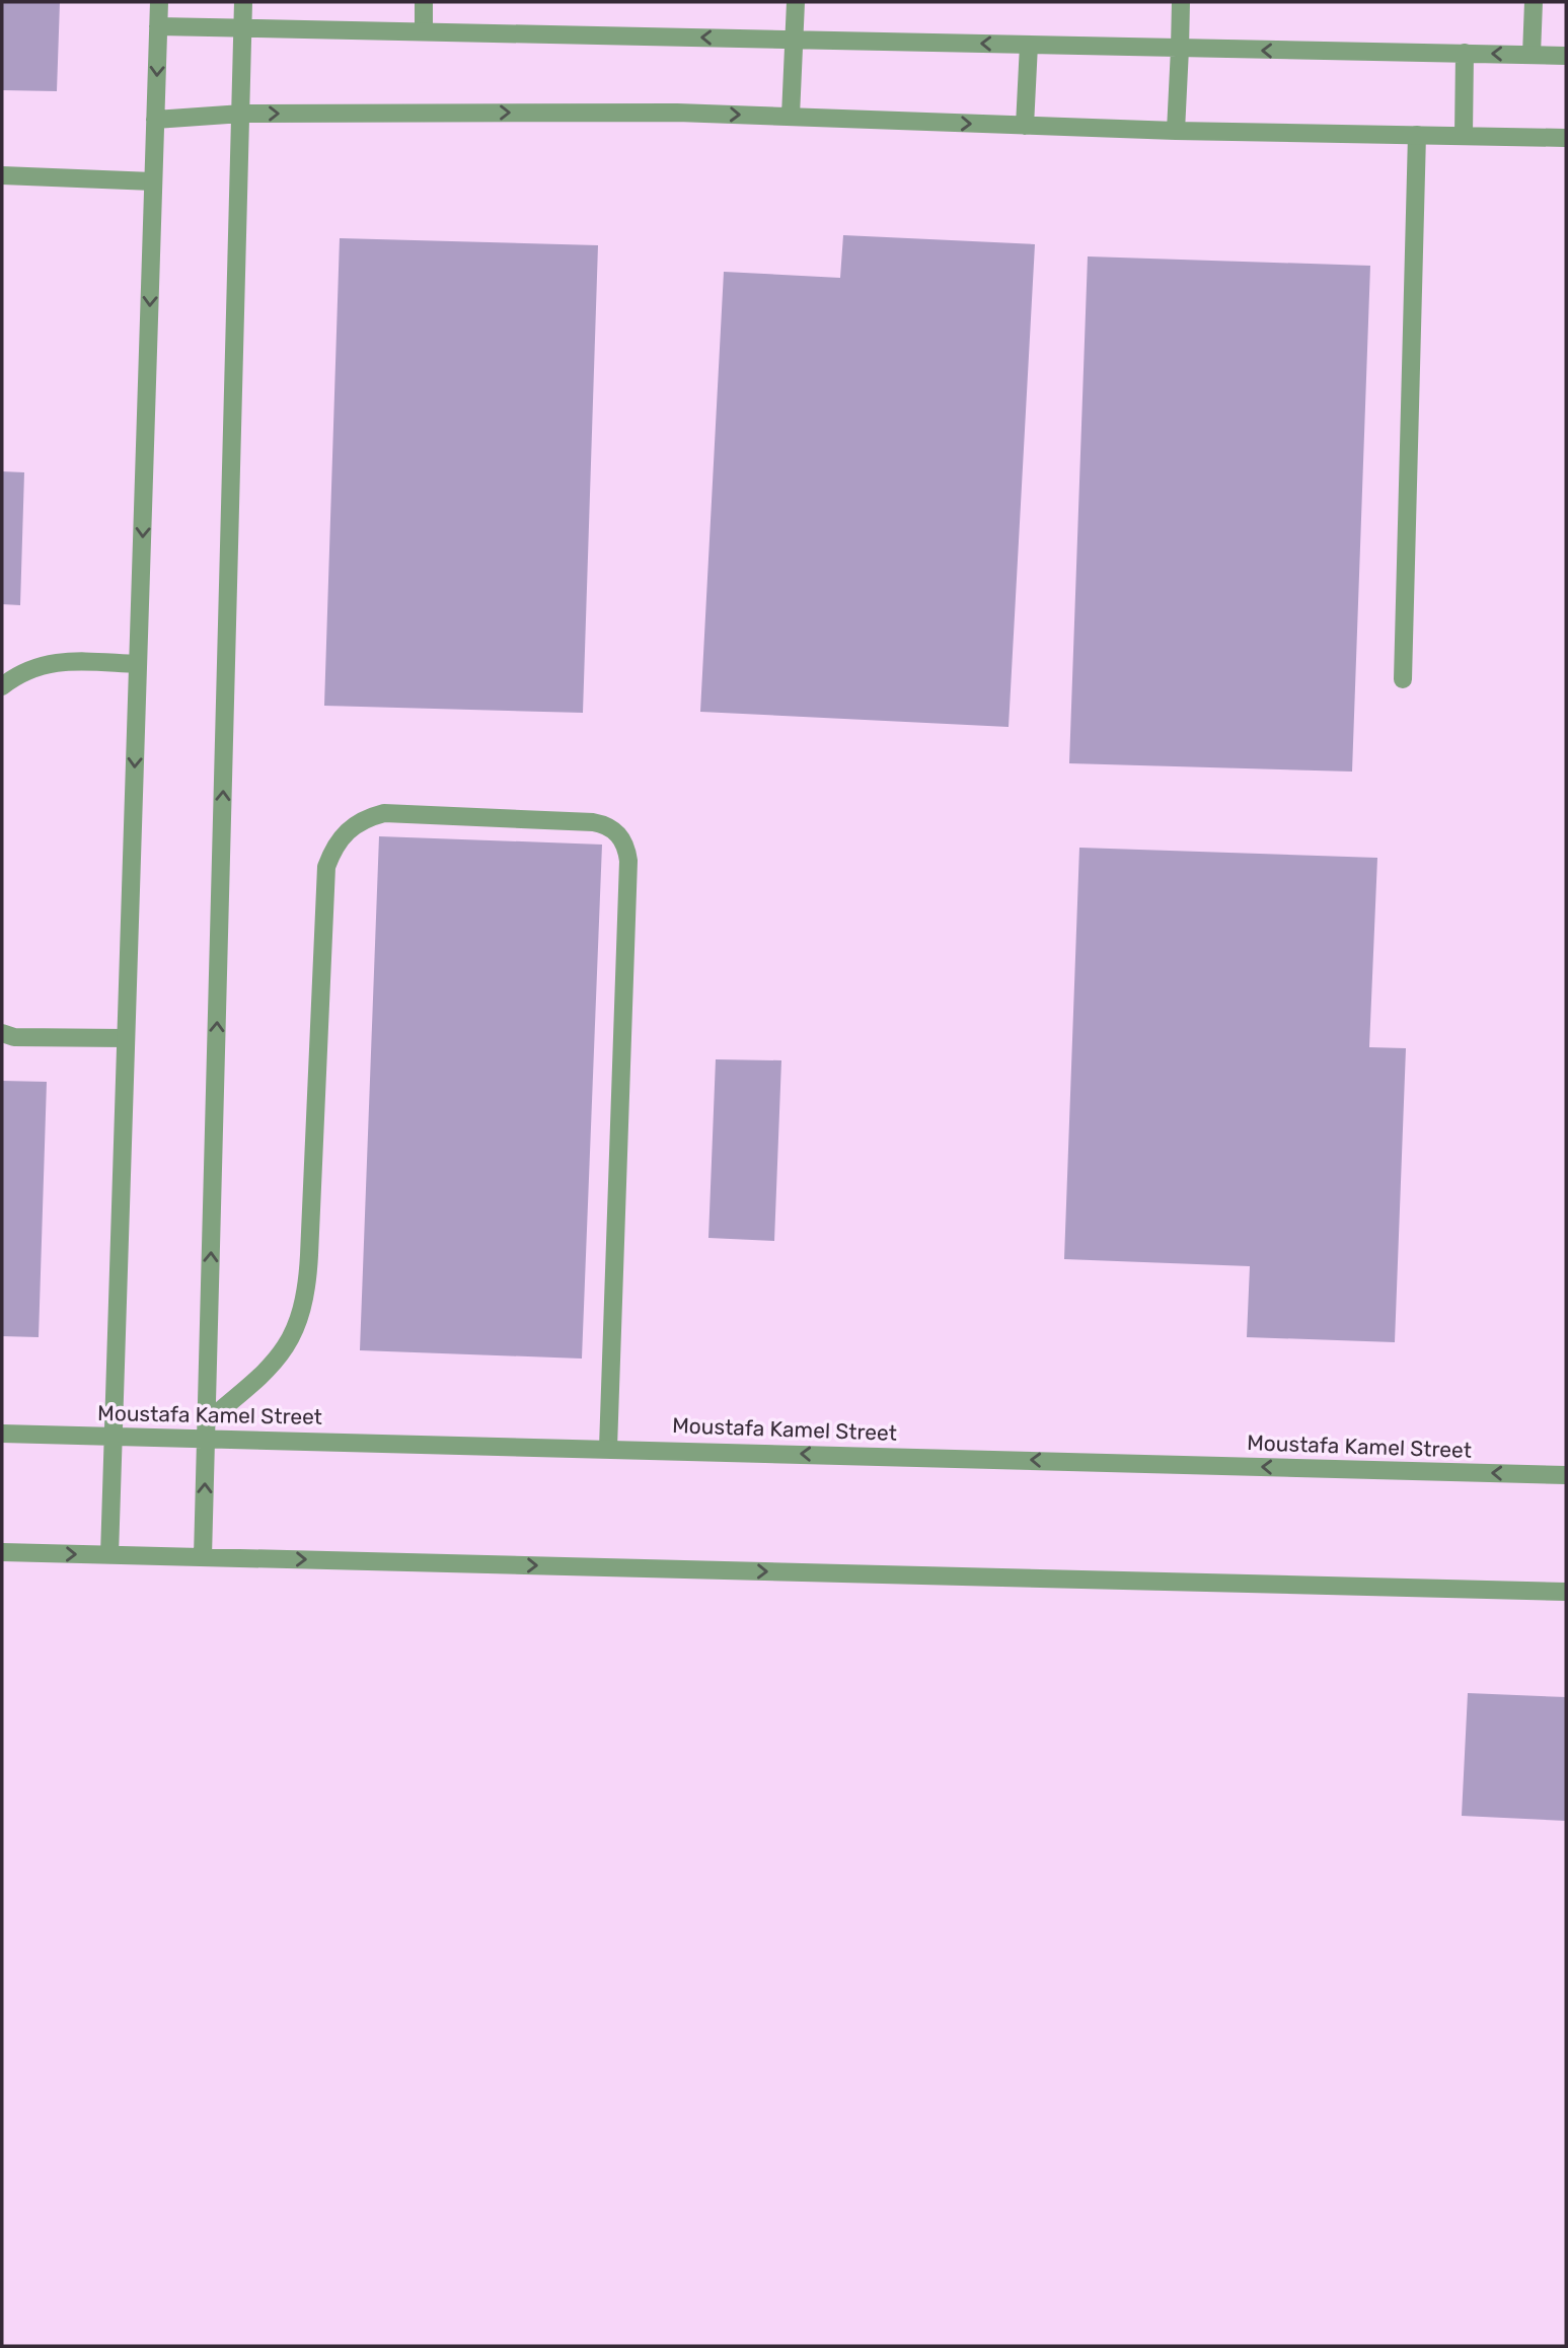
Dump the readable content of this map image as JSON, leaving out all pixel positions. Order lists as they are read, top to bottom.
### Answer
{
  "streets": {
    "street": ["Moustafa Kamel Street"]
  }
}
